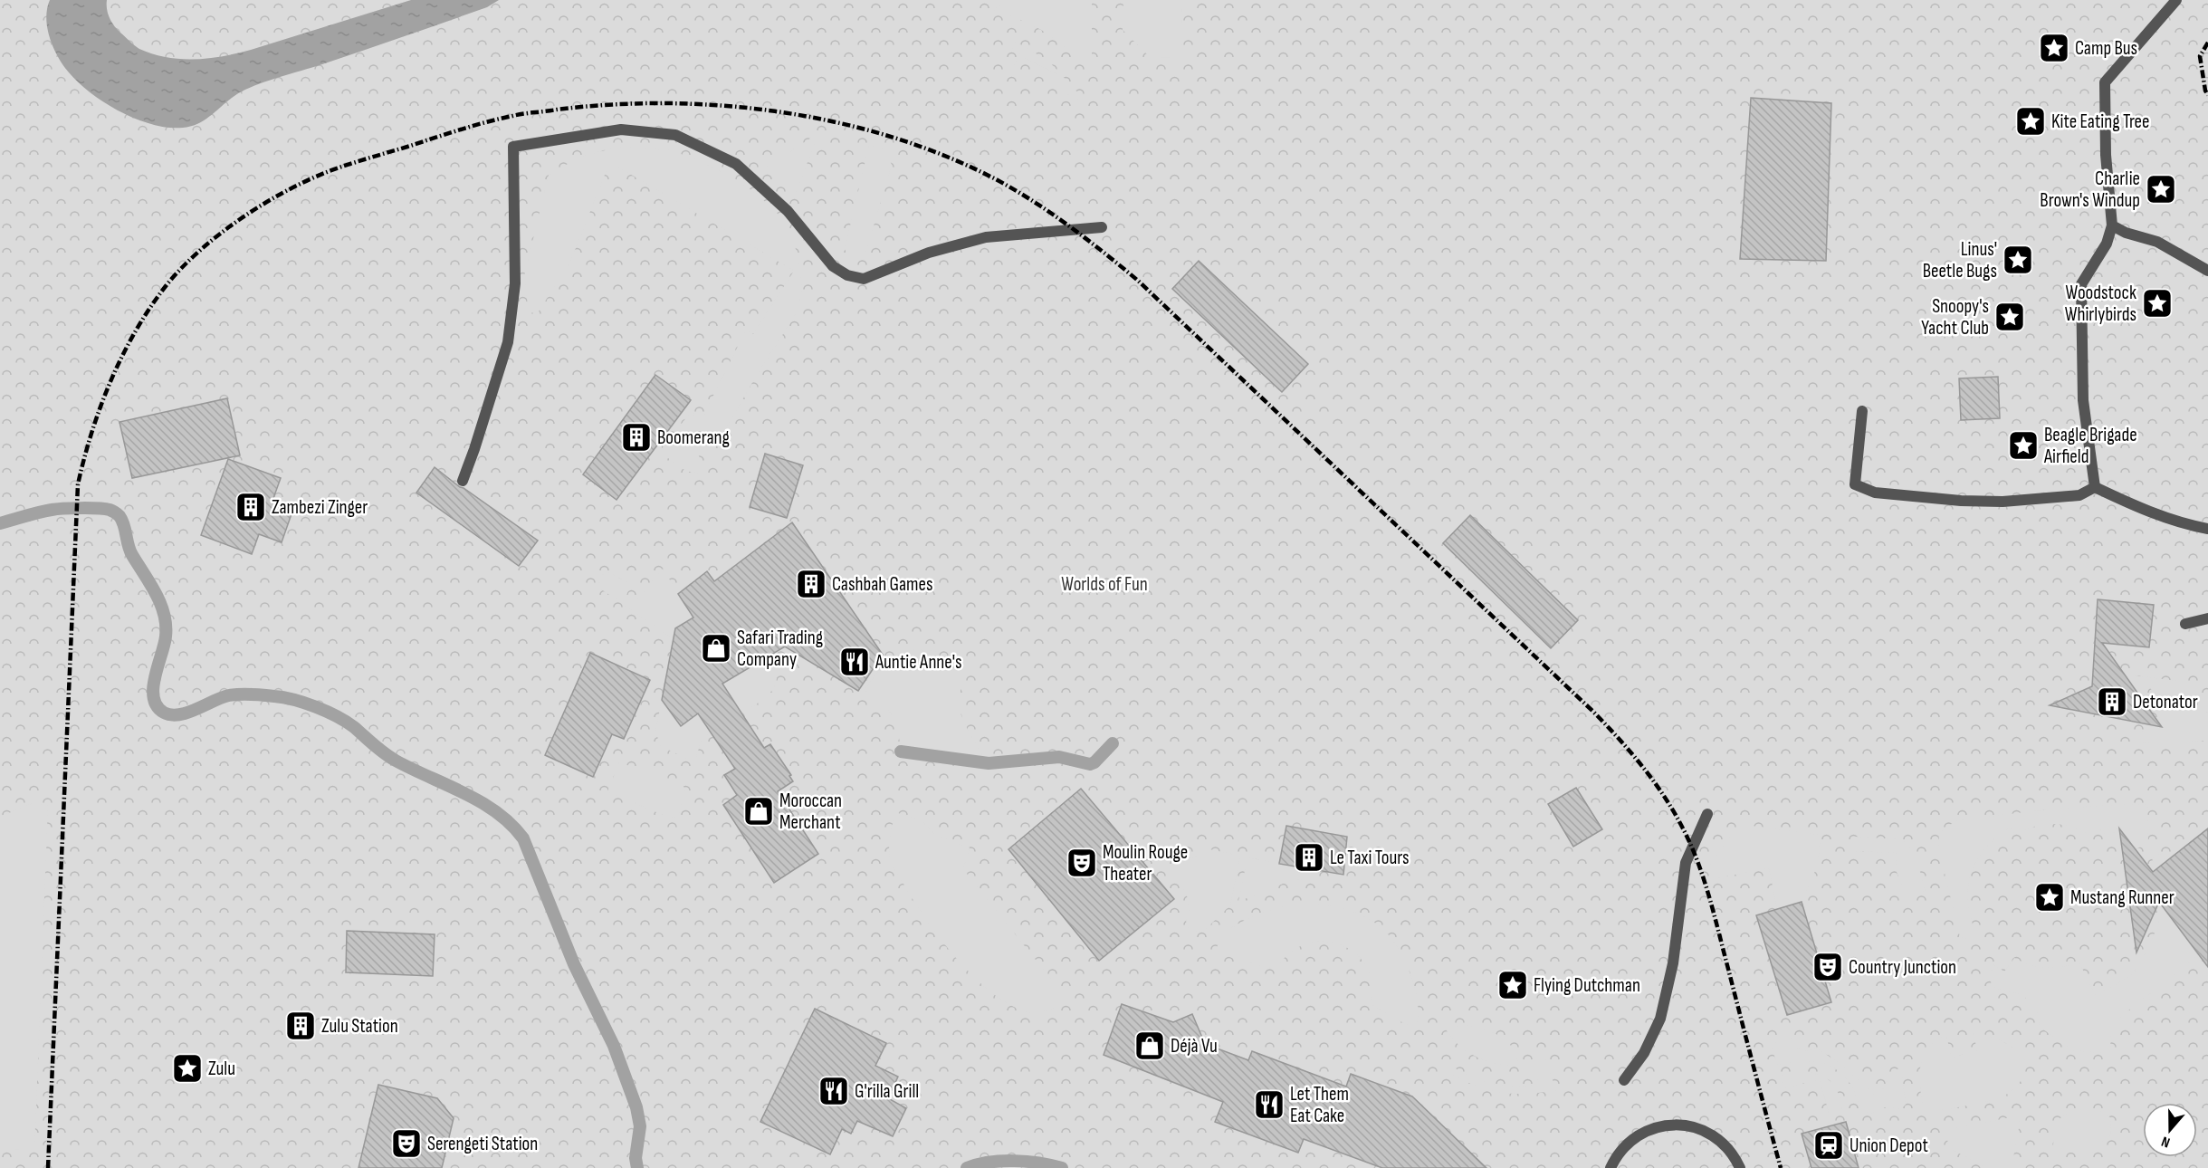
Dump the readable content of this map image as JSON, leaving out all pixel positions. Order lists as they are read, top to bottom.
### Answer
{
  "parks": ["Worlds of Fun"],
  "places": {
    "place": [
      "Camp Bus",
      "Kite Eating Tree",
      "Charlie Brown's Windup",
      "Linus' Beetle Bugs",
      "Woodstock Whirlybirds",
      "Snoopy's Yacht Club",
      "Beagle Brigade Airfield",
      "Mustang Runner",
      "Flying Dutchman",
      "Zulu"
    ],
    "building": [
      "Boomerang",
      "Zambezi Zinger",
      "Cashbah Games",
      "Detonator",
      "Le Taxi Tours",
      "Zulu Station"
    ],
    "shop": ["Safari Trading Company", "Moroccan Merchant", "Déjà Vu"],
    "restaurant": ["Auntie Anne's", "G'rilla Grill", "Let Them Eat Cake"],
    "theatre": ["Moulin Rouge Theater", "Country Junction", "Serengeti Station"],
    "station": ["Union Depot"]
  },
  "north": "bottom"
}
